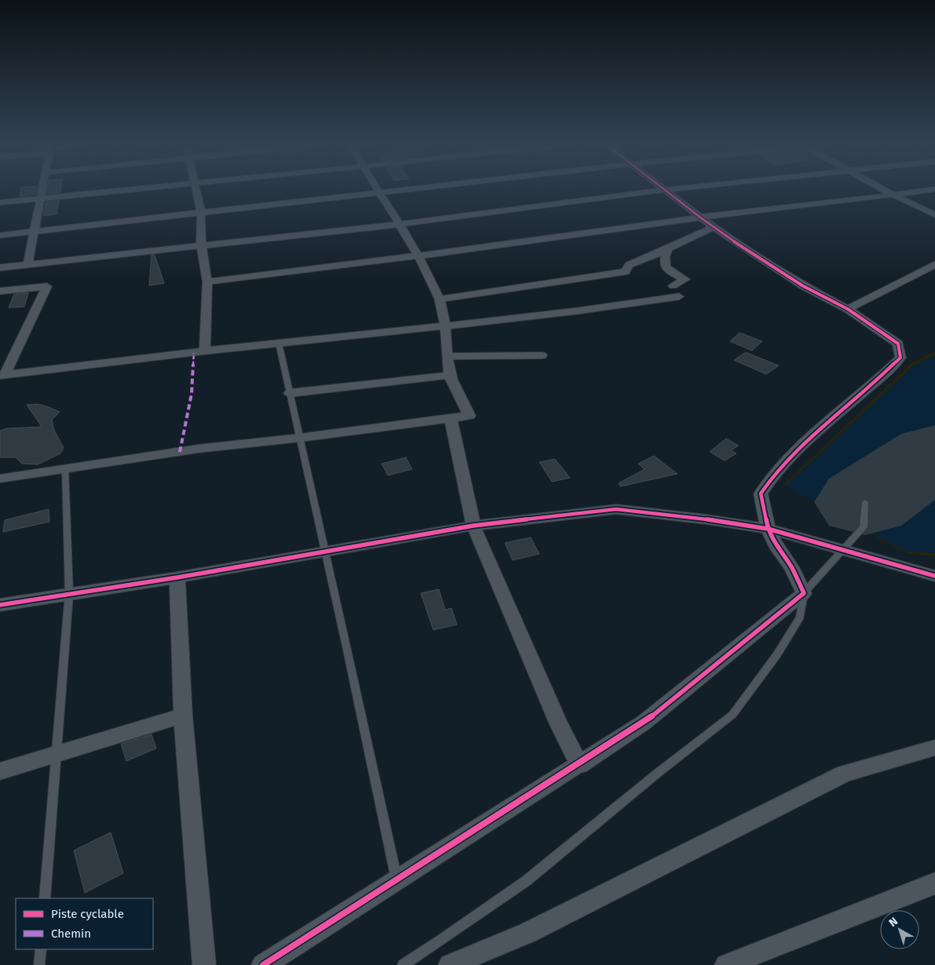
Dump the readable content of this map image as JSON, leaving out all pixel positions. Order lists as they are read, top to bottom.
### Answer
{
  "legend": ["Piste cyclable", "Chemin"],
  "north": "top left"
}
